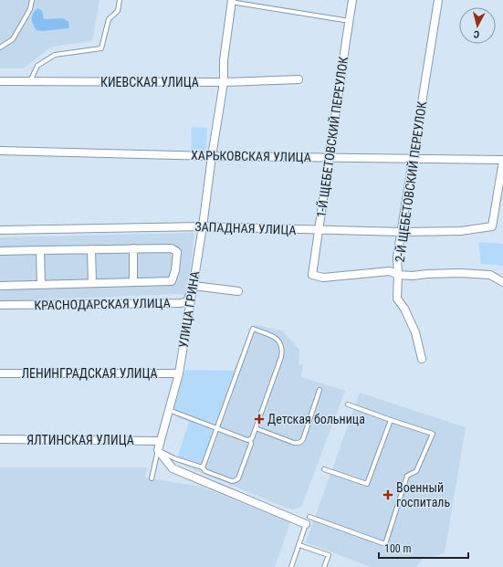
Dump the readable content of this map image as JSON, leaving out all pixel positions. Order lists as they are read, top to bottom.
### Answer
{
  "streets": {
    "street": [
      "КИЕВСКАЯ УЛИЦА",
      "1-Й ЩЕБЕТОВСКИЙ ПЕРЕУЛОК",
      "ХАРЬКОВСКАЯ УЛИЦА",
      "2-Й ЩЕБЕТОВСКИЙ ПЕРЕУЛОК",
      "ЗАПАДНАЯ УЛИЦА",
      "КРАСНОДАРСКАЯ УЛИЦА",
      "УЛИЦА ГРИНА",
      "ЛЕНИНГРАДСКАЯ УЛИЦА",
      "ЯЛТИНСКАЯ УЛИЦА"
    ]
  },
  "crossings": [
    ["КИЕВСКАЯ УЛИЦА", "УЛИЦА ГРИНА"],
    ["1-Й ЩЕБЕТОВСКИЙ ПЕРЕУЛОК", "ХАРЬКОВСКАЯ УЛИЦА"],
    ["1-Й ЩЕБЕТОВСКИЙ ПЕРЕУЛОК", "2-Й ЩЕБЕТОВСКИЙ ПЕРЕУЛОК"],
    ["1-Й ЩЕБЕТОВСКИЙ ПЕРЕУЛОК", "ЗАПАДНАЯ УЛИЦА"],
    ["ХАРЬКОВСКАЯ УЛИЦА", "2-Й ЩЕБЕТОВСКИЙ ПЕРЕУЛОК"],
    ["ХАРЬКОВСКАЯ УЛИЦА", "ЗАПАДНАЯ УЛИЦА"],
    ["ХАРЬКОВСКАЯ УЛИЦА", "УЛИЦА ГРИНА"],
    ["2-Й ЩЕБЕТОВСКИЙ ПЕРЕУЛОК", "ЗАПАДНАЯ УЛИЦА"],
    ["ЗАПАДНАЯ УЛИЦА", "УЛИЦА ГРИНА"],
    ["КРАСНОДАРСКАЯ УЛИЦА", "УЛИЦА ГРИНА"],
    ["УЛИЦА ГРИНА", "ЛЕНИНГРАДСКАЯ УЛИЦА"],
    ["УЛИЦА ГРИНА", "ЯЛТИНСКАЯ УЛИЦА"]
  ],
  "places": {
    "health": ["Детская больница", "Военный госпиталь"]
  },
  "scale_bar": "100 m",
  "north": "bottom"
}
